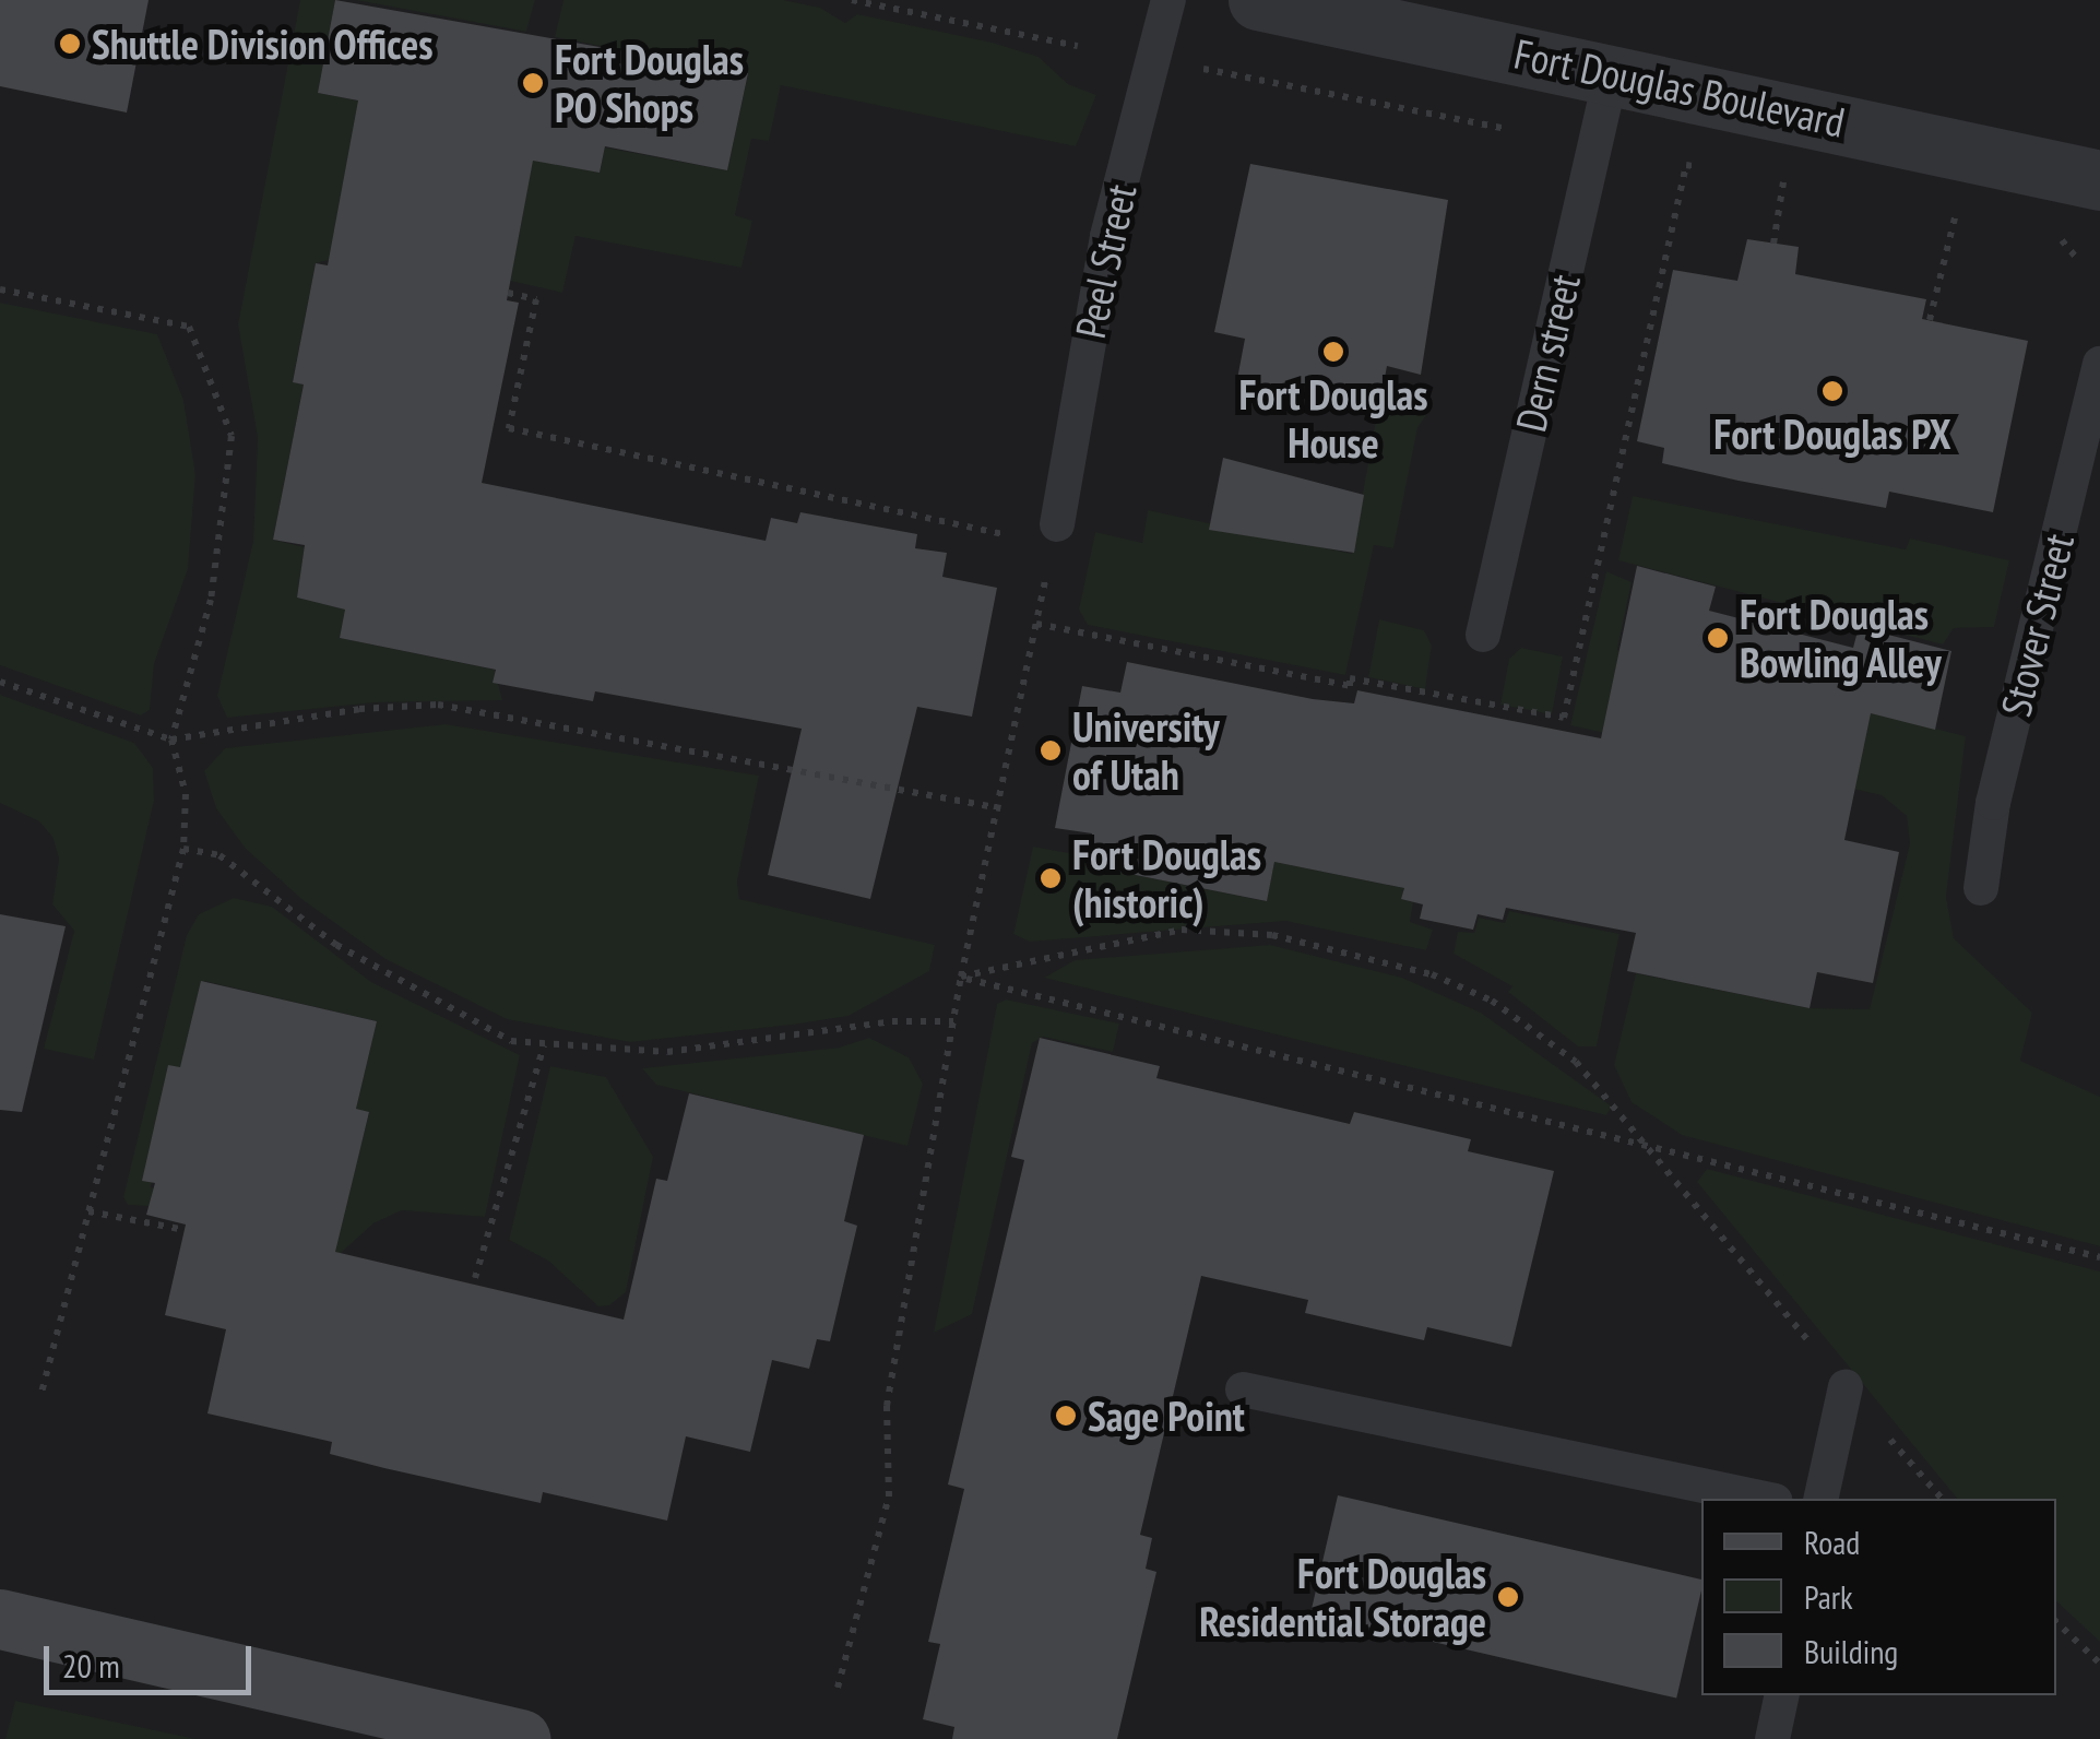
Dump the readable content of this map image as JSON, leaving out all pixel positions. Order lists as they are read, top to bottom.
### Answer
{
  "streets": {
    "street": ["Fort Douglas Boulevard"],
    "lane": ["Peel Street", "Dern street", "Stover Street"]
  },
  "crossings": [
    ["Fort Douglas Boulevard", "Dern street"]
  ],
  "places": [
    "Shuttle Division Offices",
    "Fort Douglas PO Shops",
    "Fort Douglas House",
    "Fort Douglas PX",
    "Fort Douglas Bowling Alley",
    "University of Utah",
    "Fort Douglas (historic)",
    "Sage Point",
    "Fort Douglas Residential Storage"
  ],
  "legend": ["Road", "Park", "Building"],
  "scale_bar": "20 m"
}
